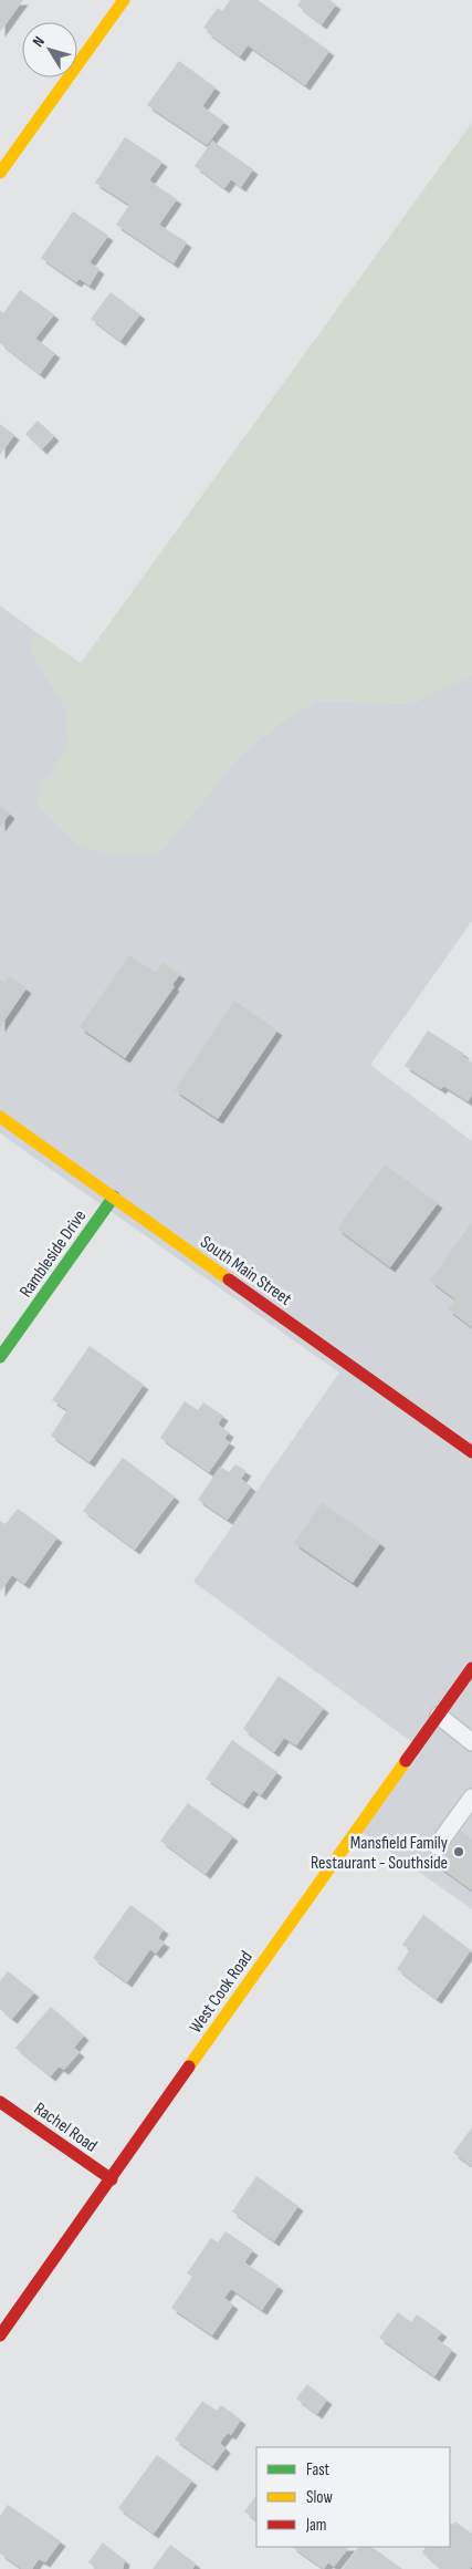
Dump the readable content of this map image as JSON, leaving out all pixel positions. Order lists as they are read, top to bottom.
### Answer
{
  "streets": {
    "street": [
      "Rambleside Drive",
      "South Main Street",
      "West Cook Road",
      "Rachel Road"
    ]
  },
  "crossings": [
    ["Rambleside Drive", "South Main Street"],
    ["West Cook Road", "Rachel Road"]
  ],
  "places": ["Mansfield Family Restaurant - Southside"],
  "legend": ["Fast", "Slow", "Jam"],
  "north": "top left"
}
